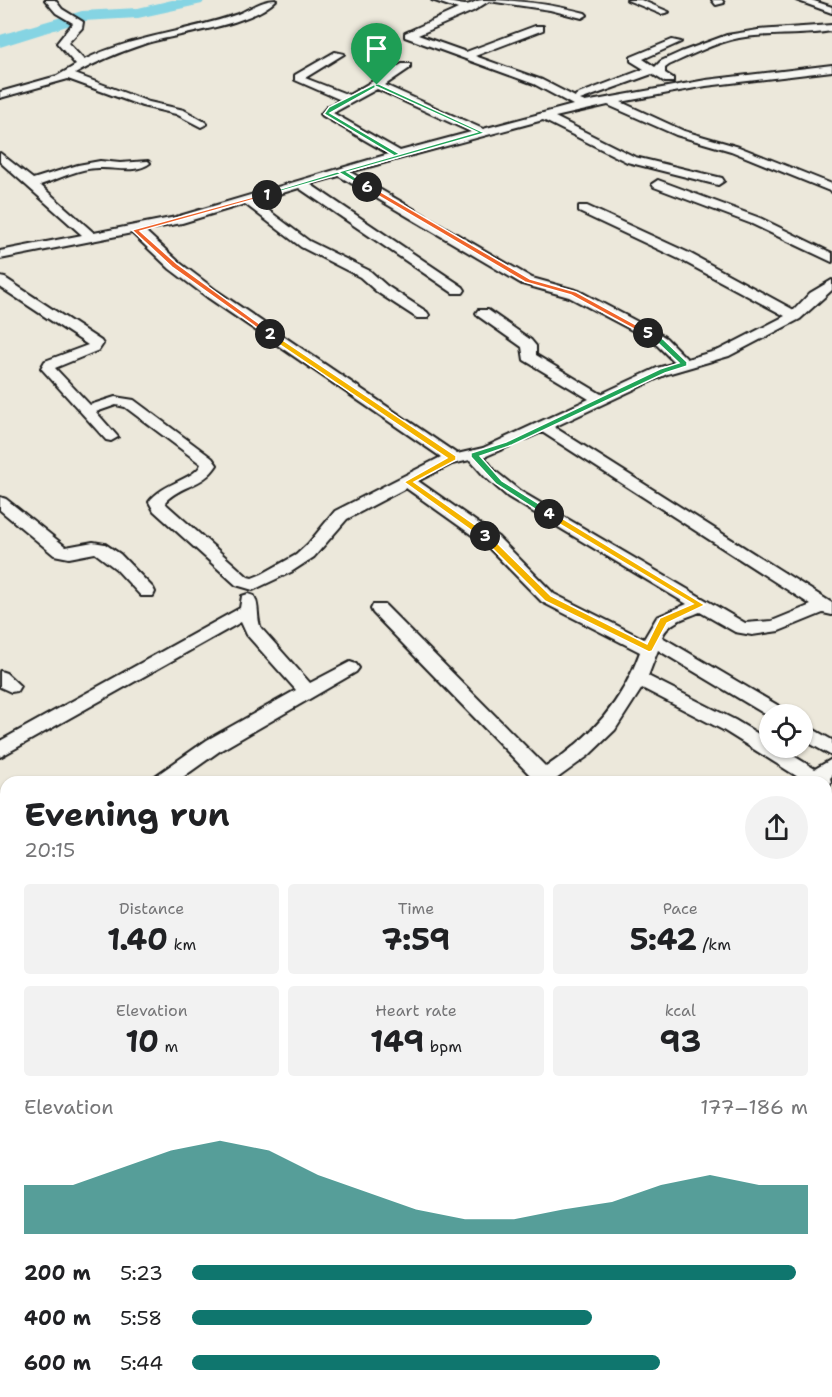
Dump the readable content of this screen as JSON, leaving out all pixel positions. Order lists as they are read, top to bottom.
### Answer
{
  "page": {
    "pins": [
      "6",
      "1",
      "5",
      "2",
      "4",
      "3"
    ],
    "heading": ["Evening run", "20:15"],
    "stats": [
      ["Distance", "1.40 km"],
      ["Time", "7:59"],
      ["Pace", "5:42 /km"],
      ["Elevation", "10 m"],
      ["Heart rate", "149 bpm"],
      ["kcal", "93"]
    ],
    "chart": ["Elevation", "177–186 m"],
    "list": [
      {
        "name": "200 m",
        "note": "5:23"
      },
      {
        "name": "400 m",
        "note": "5:58"
      },
      {
        "name": "600 m",
        "note": "5:44"
      }
    ]
  }
}
